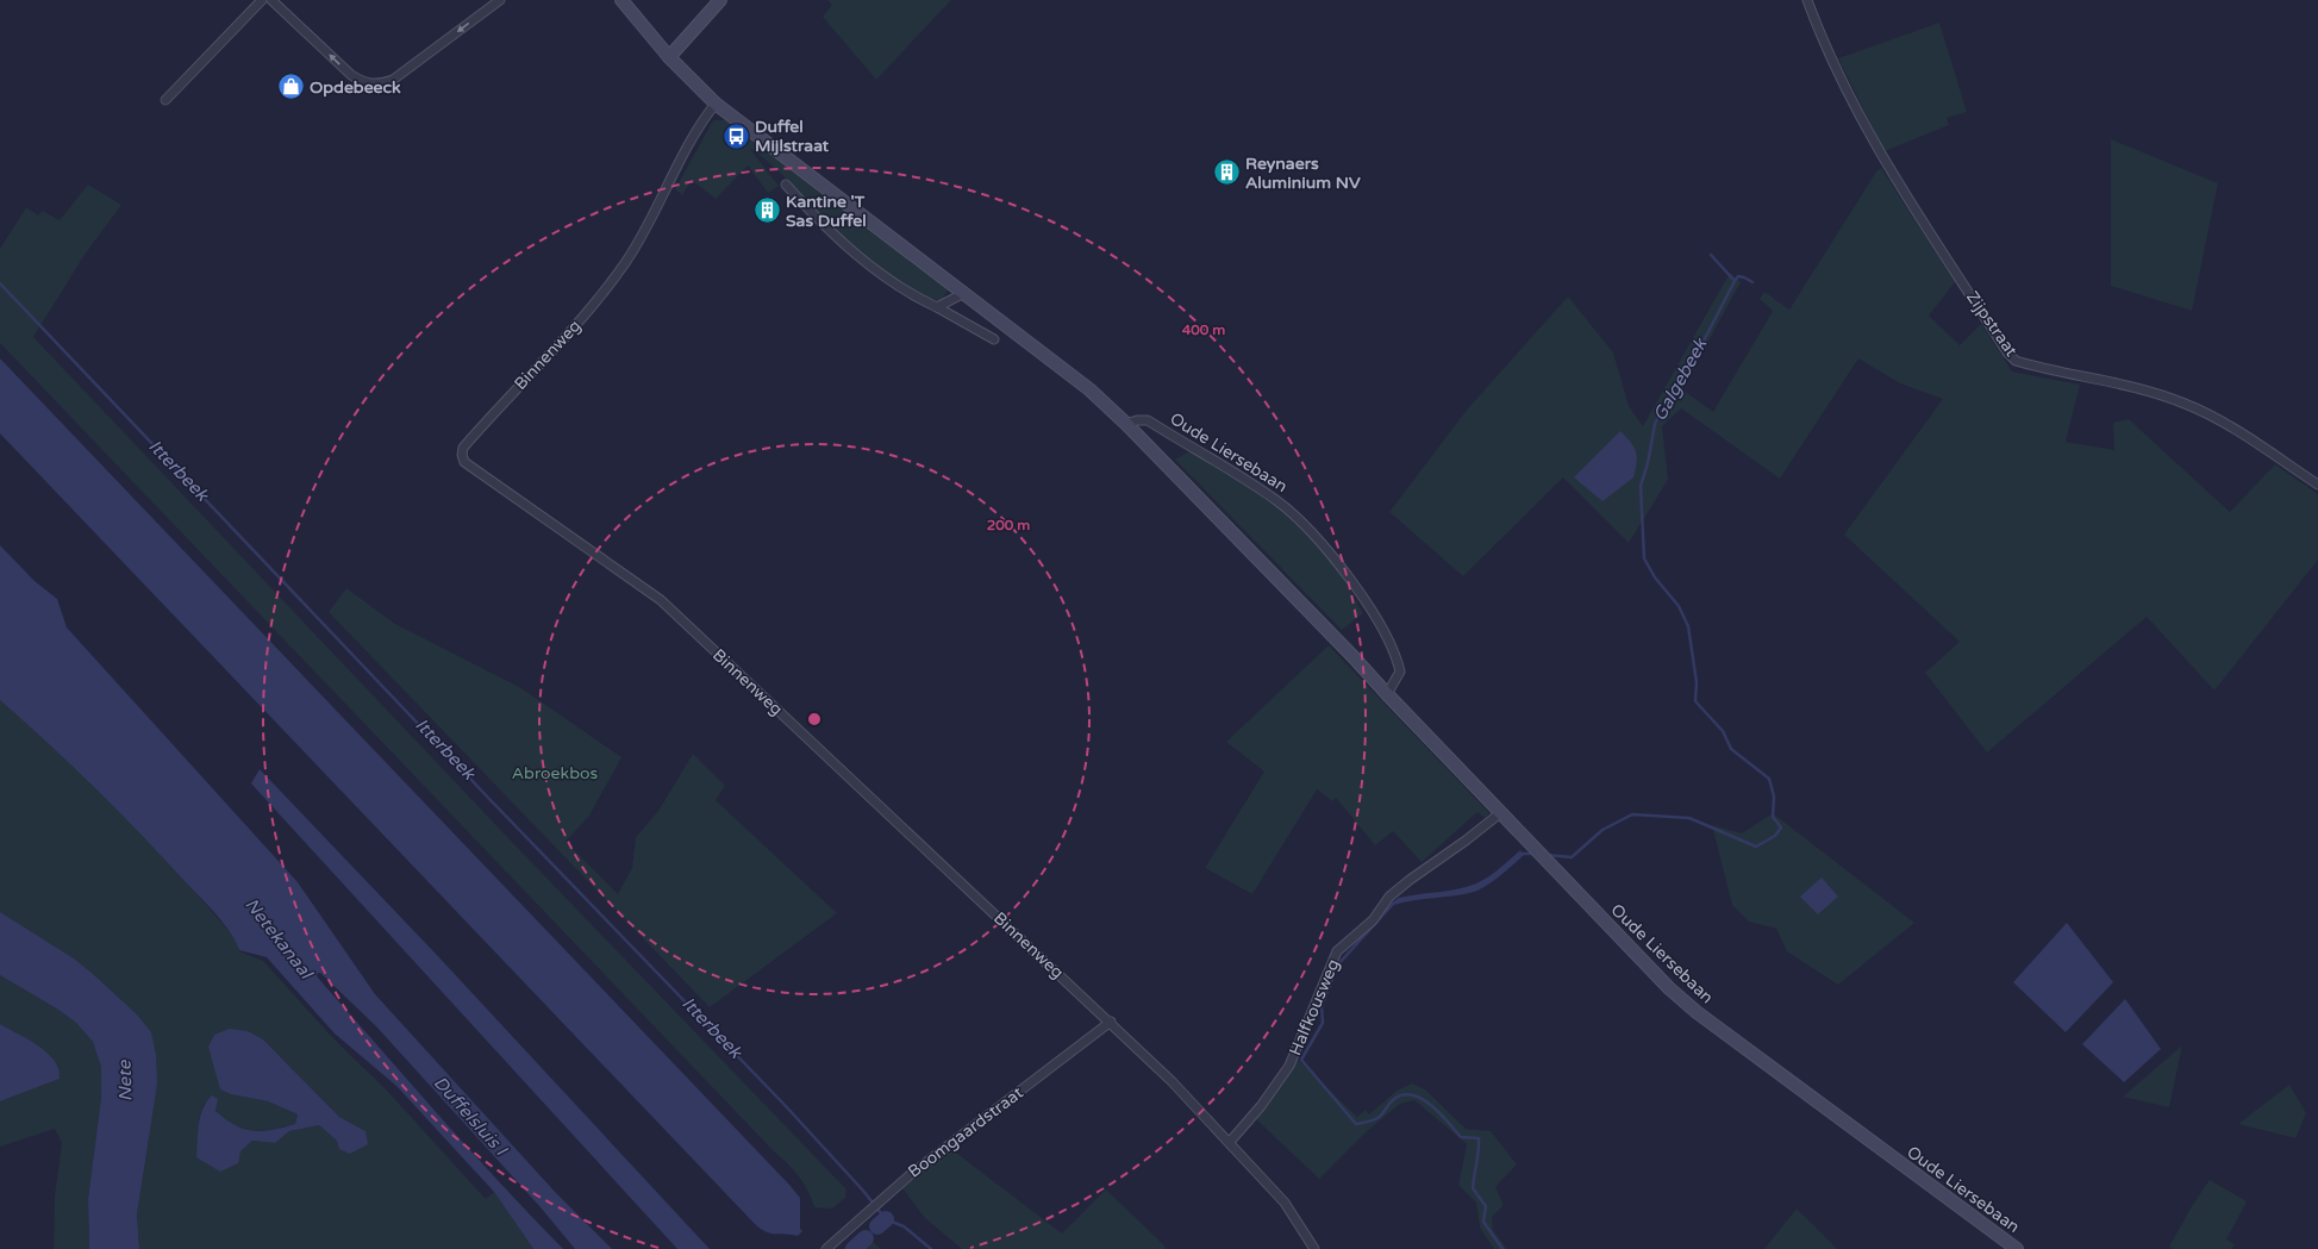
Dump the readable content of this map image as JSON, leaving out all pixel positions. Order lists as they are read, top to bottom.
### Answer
{
  "streets": {
    "main road": ["Oude Liersebaan"],
    "street": [
      "Zijpstraat",
      "Binnenweg",
      "Halfkousweg",
      "Boomgaardstraat"
    ]
  },
  "crossings": [
    ["Binnenweg", "Oude Liersebaan"],
    ["Binnenweg", "Halfkousweg"],
    ["Binnenweg", "Boomgaardstraat"],
    ["Oude Liersebaan", "Halfkousweg"]
  ],
  "water": [
    "Galgebeek",
    "Itterbeek",
    "Netekanaal",
    "Nete",
    "Duffelsluis I"
  ],
  "parks": ["Abroekbos"],
  "places": {
    "shop": ["Opdebeeck"],
    "bus stop": ["Duffel Mijlstraat"],
    "building": ["Reynaers Aluminium NV", "Kantine 'T Sas Duffel"]
  },
  "rings": ["400 m", "200 m"]
}
